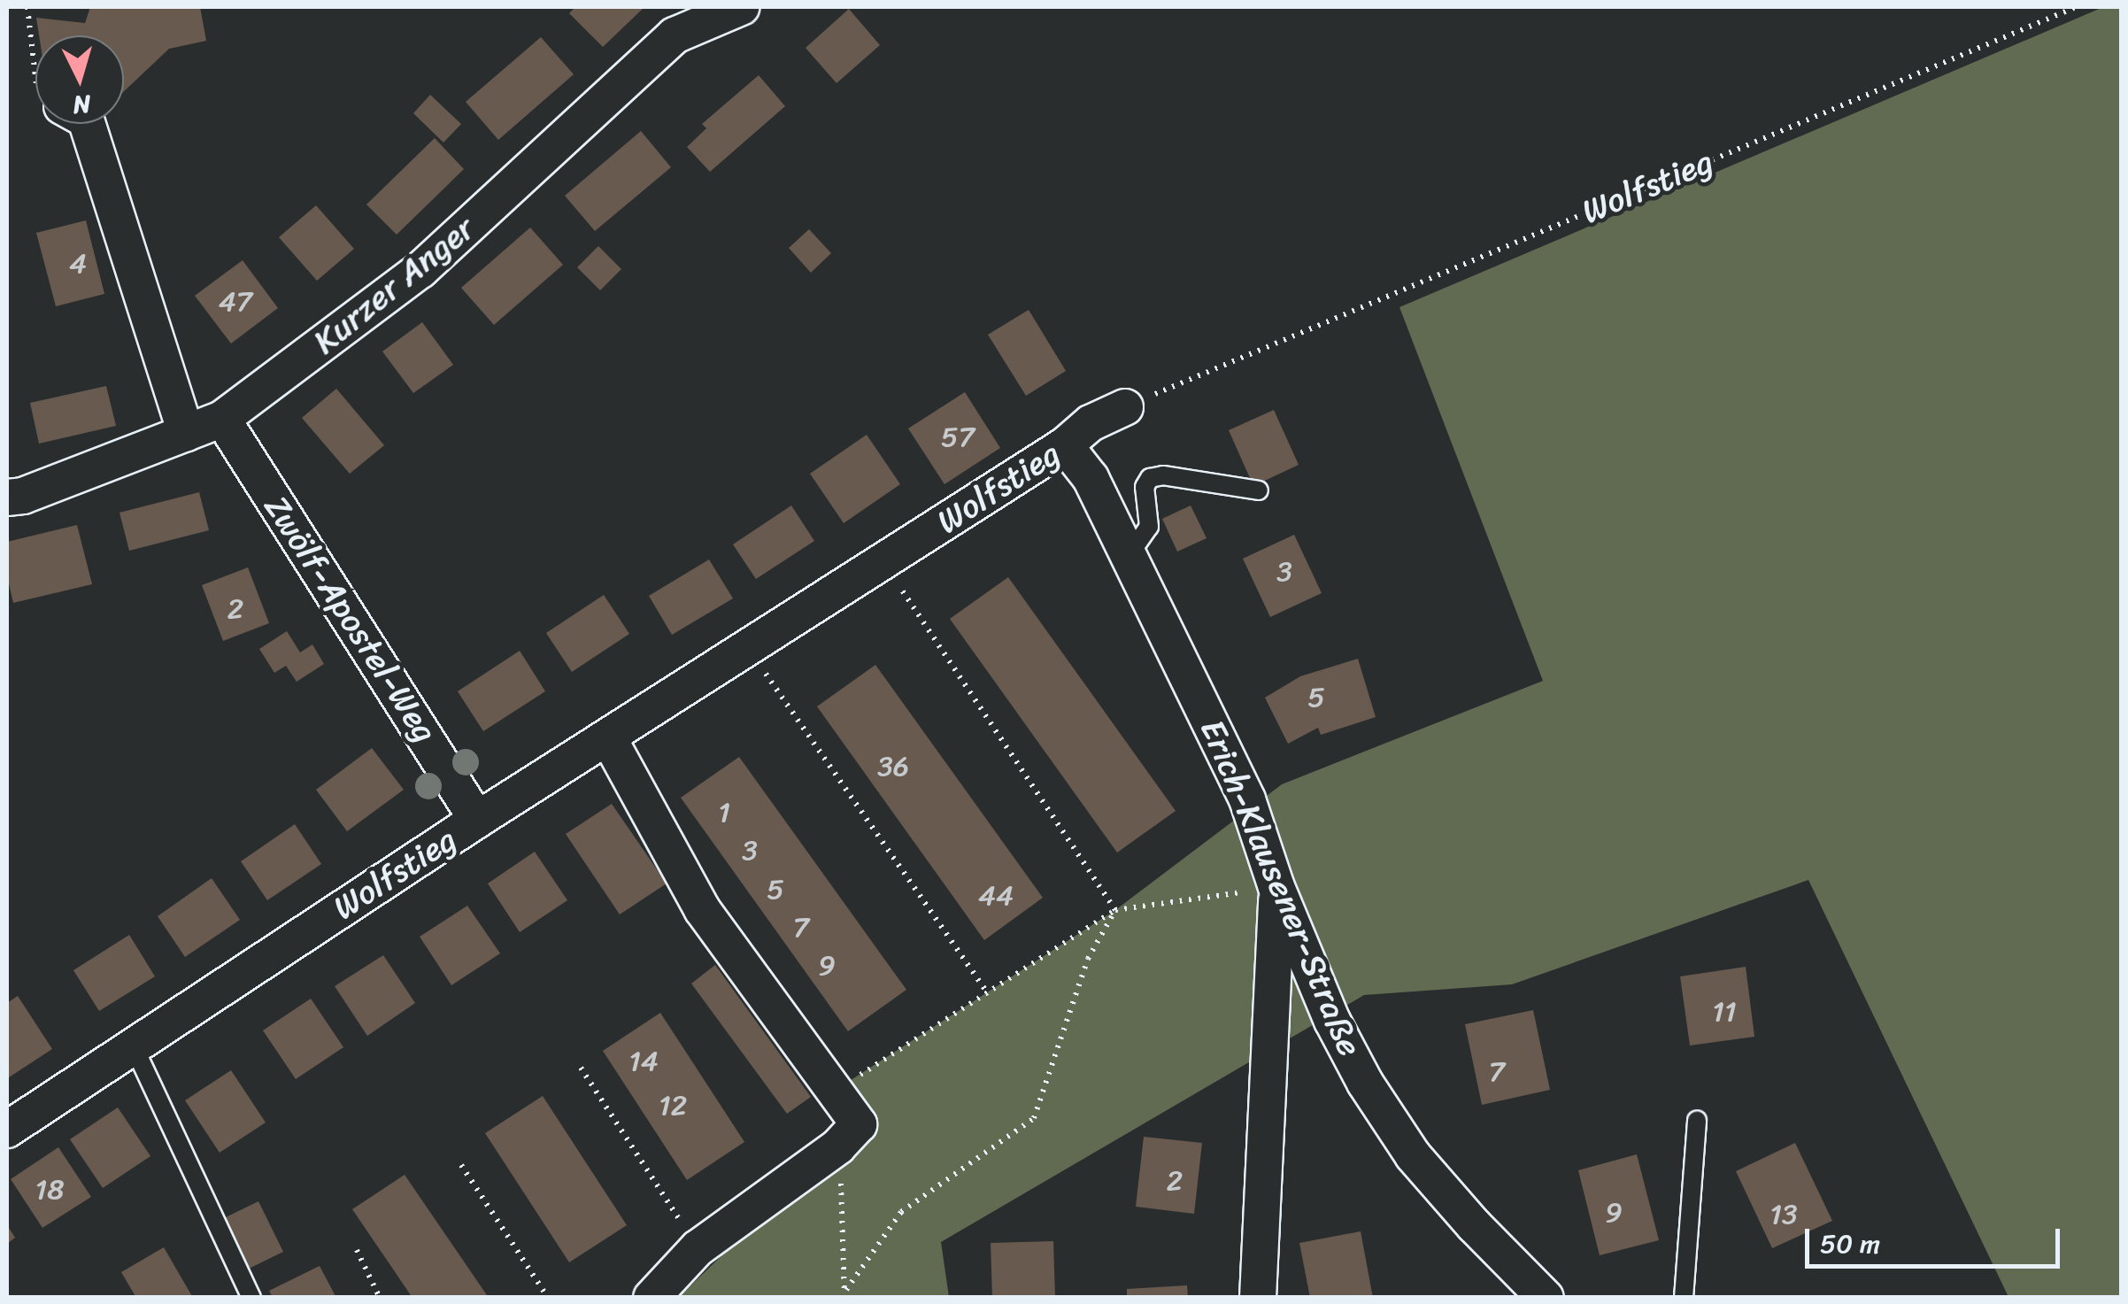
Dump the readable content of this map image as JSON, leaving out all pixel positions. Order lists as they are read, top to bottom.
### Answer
{
  "streets": {
    "street": [
      "Wolfstieg",
      "Kurzer Anger",
      "Zwölf-Apostel-Weg",
      "Erich-Klausener-Straße"
    ]
  },
  "crossings": [
    ["Wolfstieg", "Zwölf-Apostel-Weg"],
    ["Wolfstieg", "Erich-Klausener-Straße"],
    ["Kurzer Anger", "Zwölf-Apostel-Weg"]
  ],
  "house_numbers": [
    "4",
    "47",
    "57",
    "3",
    "2",
    "5",
    "36",
    "1",
    "3",
    "5",
    "44",
    "7",
    "9",
    "11",
    "14",
    "7",
    "12",
    "2",
    "18",
    "9",
    "13"
  ],
  "scale_bar": "50 m",
  "north": "bottom"
}
